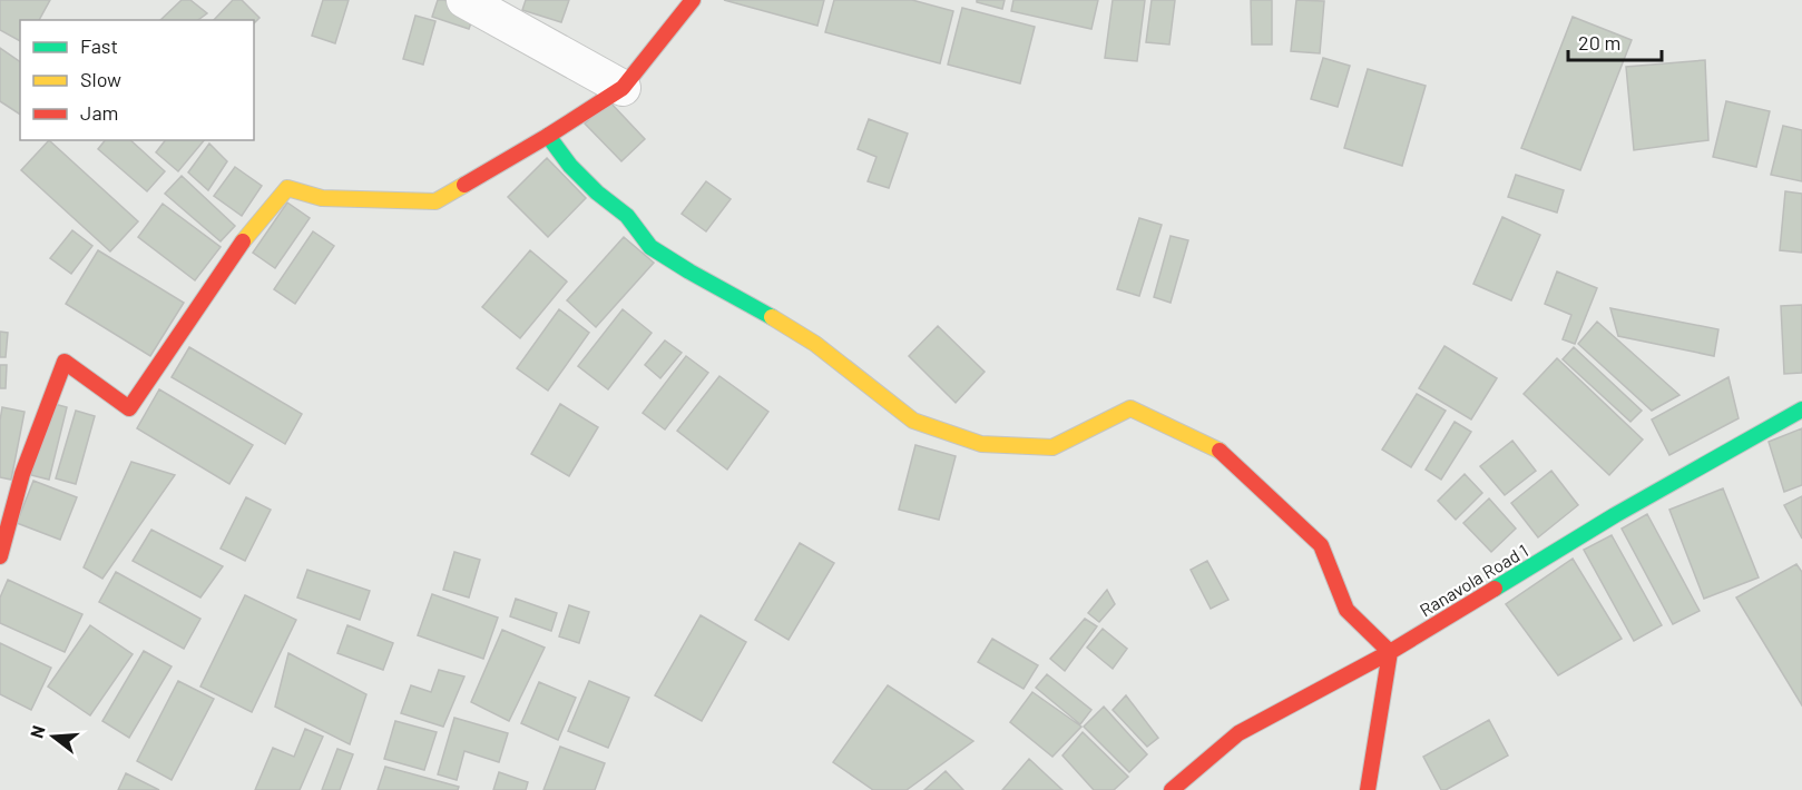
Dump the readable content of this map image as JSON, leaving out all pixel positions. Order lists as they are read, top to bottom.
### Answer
{
  "streets": {
    "street": ["Ranavola Road 1"]
  },
  "legend": ["Fast", "Slow", "Jam"],
  "scale_bar": "20 m",
  "north": "left"
}
